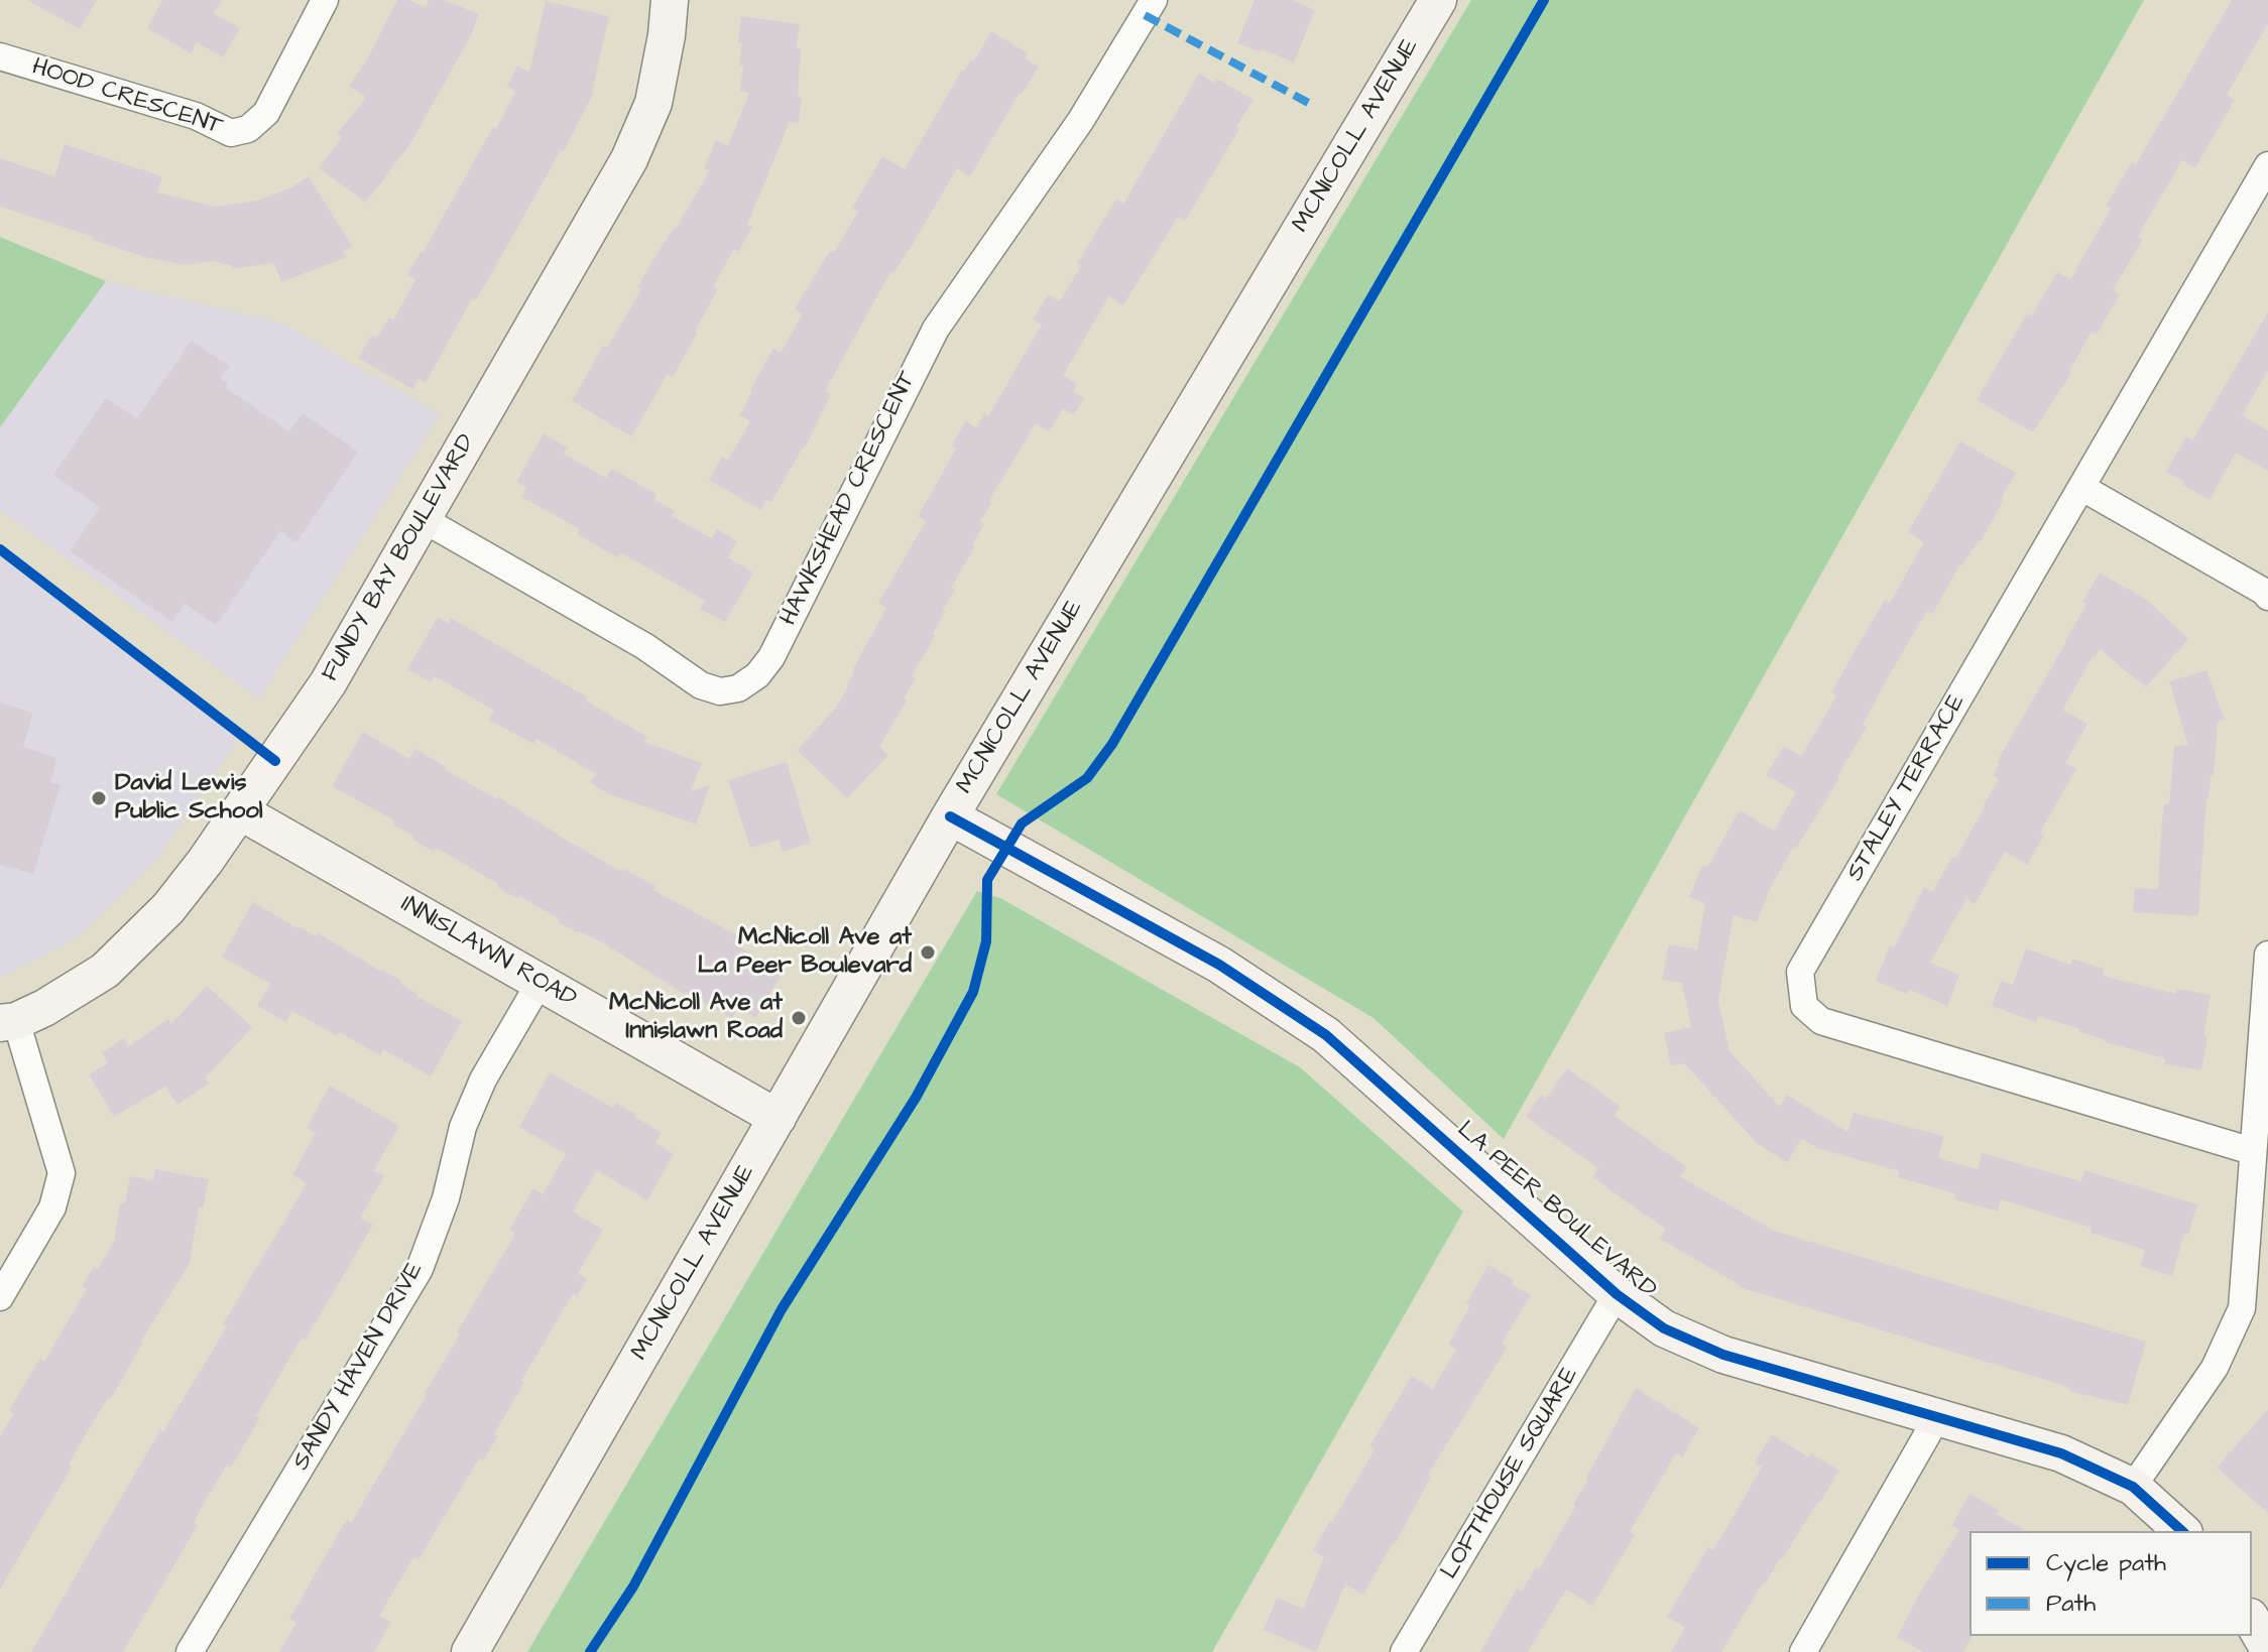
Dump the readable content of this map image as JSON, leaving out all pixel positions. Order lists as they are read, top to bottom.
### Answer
{
  "streets": {
    "street": [
      "HOOD CRESCENT",
      "MCNICOLL AVENUE",
      "HAWKSHEAD CRESCENT",
      "FUNDY BAY BOULEVARD",
      "STALEY TERRACE",
      "INNISLAWN ROAD",
      "LA PEER BOULEVARD",
      "SANDY HAVEN DRIVE",
      "LOFTHOUSE SQUARE"
    ]
  },
  "crossings": [
    ["MCNICOLL AVENUE", "INNISLAWN ROAD"],
    ["MCNICOLL AVENUE", "LA PEER BOULEVARD"],
    ["HAWKSHEAD CRESCENT", "FUNDY BAY BOULEVARD"],
    ["FUNDY BAY BOULEVARD", "INNISLAWN ROAD"],
    ["INNISLAWN ROAD", "SANDY HAVEN DRIVE"],
    ["LA PEER BOULEVARD", "LOFTHOUSE SQUARE"]
  ],
  "places": ["David Lewis Public School", "McNicoll Ave at La Peer Boulevard", "McNicoll Ave at Innislawn Road"],
  "legend": ["Cycle path", "Path"]
}
